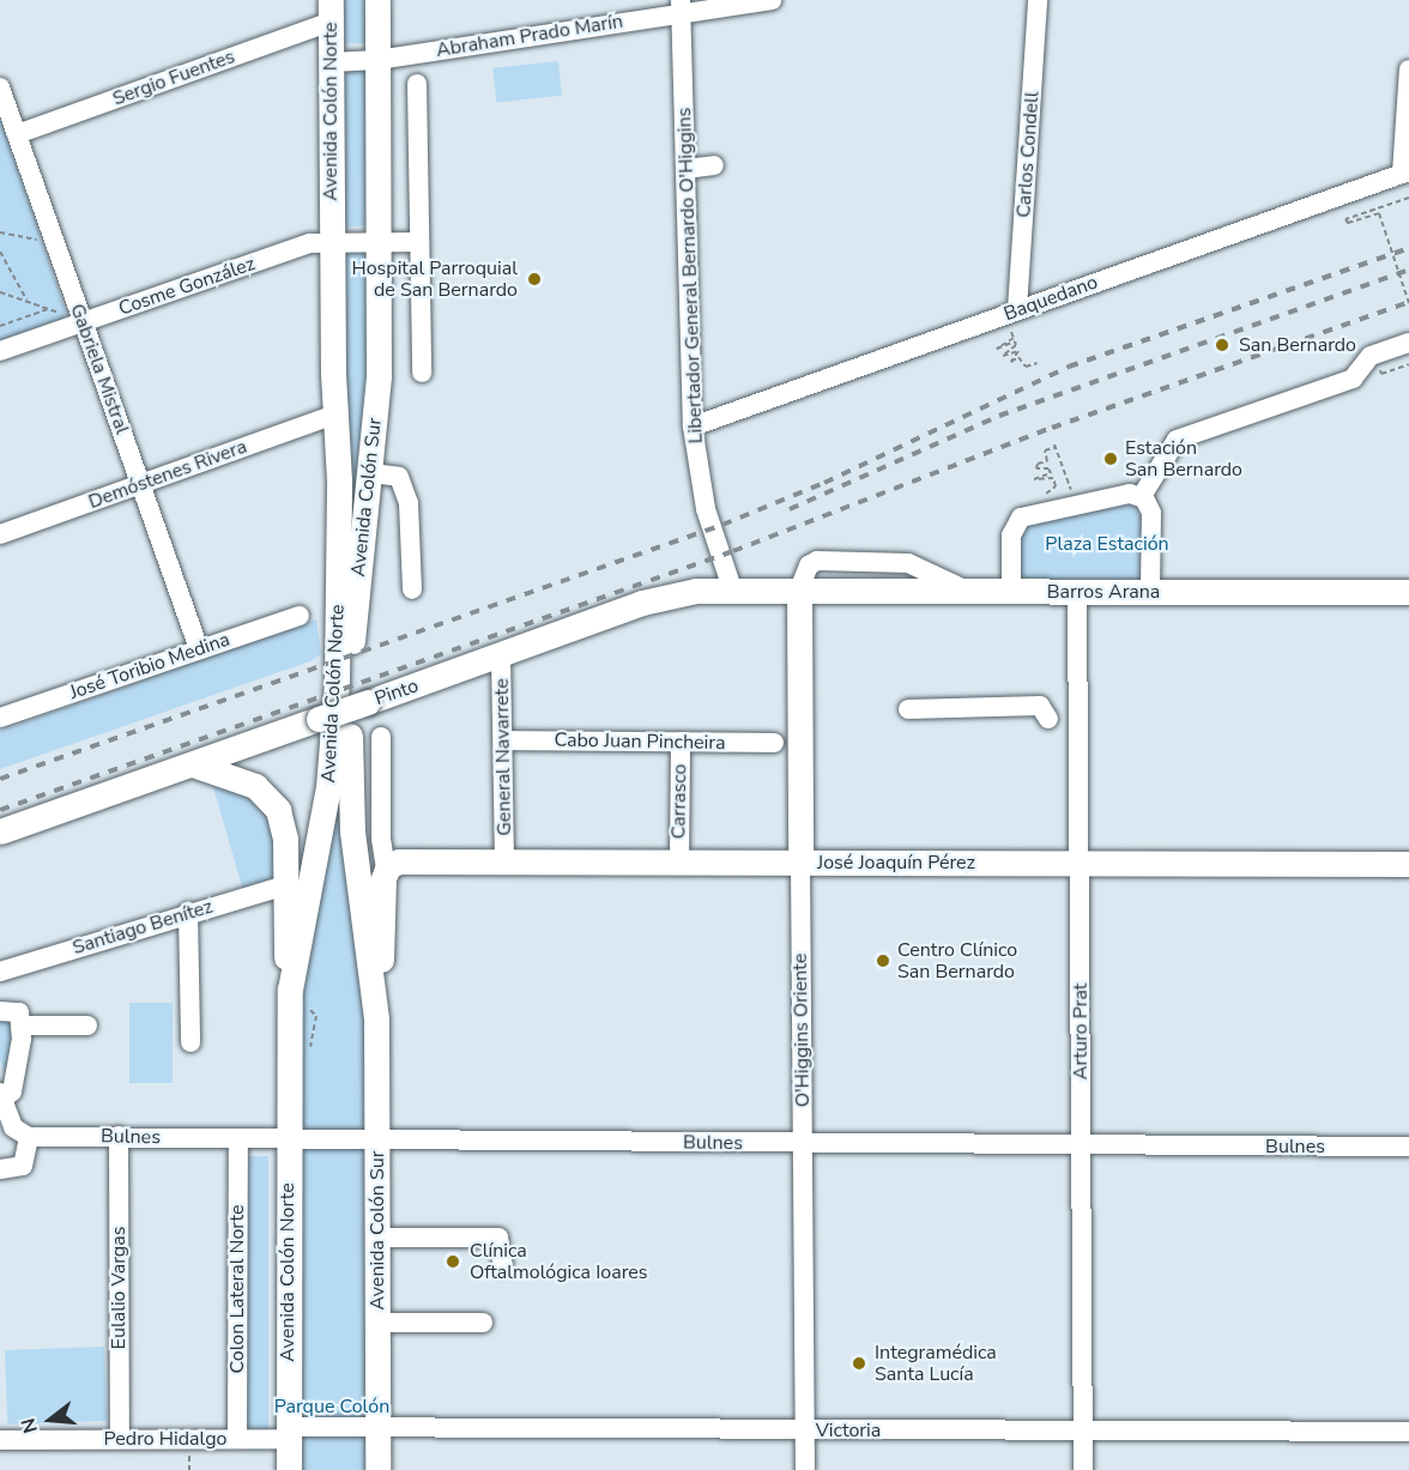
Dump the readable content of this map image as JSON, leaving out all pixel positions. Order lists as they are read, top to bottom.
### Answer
{
  "streets": {
    "main road": [
      "Avenida Colón Norte",
      "Avenida Colón Sur",
      "Barros Arana",
      "Pinto",
      "José Joaquín Pérez",
      "O'Higgins Oriente"
    ],
    "street": [
      "Abraham Prado Marín",
      "Sergio Fuentes",
      "Carlos Condell",
      "Libertador General Bernardo O'Higgins",
      "Cosme González",
      "Baquedano",
      "Gabriela Mistral",
      "Demóstenes Rivera",
      "José Toribio Medina",
      "Cabo Juan Pincheira",
      "General Navarrete",
      "Carrasco",
      "Santiago Benítez",
      "Arturo Prat",
      "Bulnes",
      "Eulalio Vargas",
      "Colon Lateral Norte",
      "Victoria",
      "Pedro Hidalgo"
    ]
  },
  "crossings": [
    ["Abraham Prado Marín", "Avenida Colón Norte"],
    ["Abraham Prado Marín", "Libertador General Bernardo O'Higgins"],
    ["Abraham Prado Marín", "Avenida Colón Sur"],
    ["Sergio Fuentes", "Avenida Colón Norte"],
    ["Sergio Fuentes", "Gabriela Mistral"],
    ["Avenida Colón Norte", "Cosme González"],
    ["Avenida Colón Norte", "Demóstenes Rivera"],
    ["Avenida Colón Norte", "Bulnes"],
    ["Avenida Colón Norte", "Victoria"],
    ["Avenida Colón Norte", "Pedro Hidalgo"],
    ["Carlos Condell", "Baquedano"],
    ["Libertador General Bernardo O'Higgins", "Baquedano"],
    ["Libertador General Bernardo O'Higgins", "Pinto"],
    ["Cosme González", "Gabriela Mistral"],
    ["Cosme González", "Avenida Colón Sur"],
    ["Gabriela Mistral", "Demóstenes Rivera"],
    ["Gabriela Mistral", "José Toribio Medina"],
    ["Avenida Colón Sur", "José Joaquín Pérez"],
    ["Avenida Colón Sur", "Bulnes"],
    ["Avenida Colón Sur", "Victoria"],
    ["Barros Arana", "Pinto"],
    ["Barros Arana", "O'Higgins Oriente"],
    ["Barros Arana", "Arturo Prat"],
    ["Pinto", "General Navarrete"],
    ["Pinto", "O'Higgins Oriente"],
    ["Cabo Juan Pincheira", "General Navarrete"],
    ["Cabo Juan Pincheira", "Carrasco"],
    ["General Navarrete", "José Joaquín Pérez"],
    ["Carrasco", "José Joaquín Pérez"],
    ["José Joaquín Pérez", "O'Higgins Oriente"],
    ["José Joaquín Pérez", "Arturo Prat"],
    ["O'Higgins Oriente", "Bulnes"],
    ["O'Higgins Oriente", "Victoria"],
    ["Arturo Prat", "Bulnes"],
    ["Arturo Prat", "Victoria"],
    ["Bulnes", "Eulalio Vargas"],
    ["Bulnes", "Colon Lateral Norte"],
    ["Eulalio Vargas", "Pedro Hidalgo"],
    ["Colon Lateral Norte", "Pedro Hidalgo"],
    ["Victoria", "Pedro Hidalgo"]
  ],
  "parks": ["Plaza Estación", "Parque Colón"],
  "places": [
    "Hospital Parroquial de San Bernardo",
    "San Bernardo",
    "Estación San Bernardo",
    "Centro Clínico San Bernardo",
    "Clínica Oftalmológica Ioares",
    "Integramédica Santa Lucía"
  ],
  "north": "left"
}
